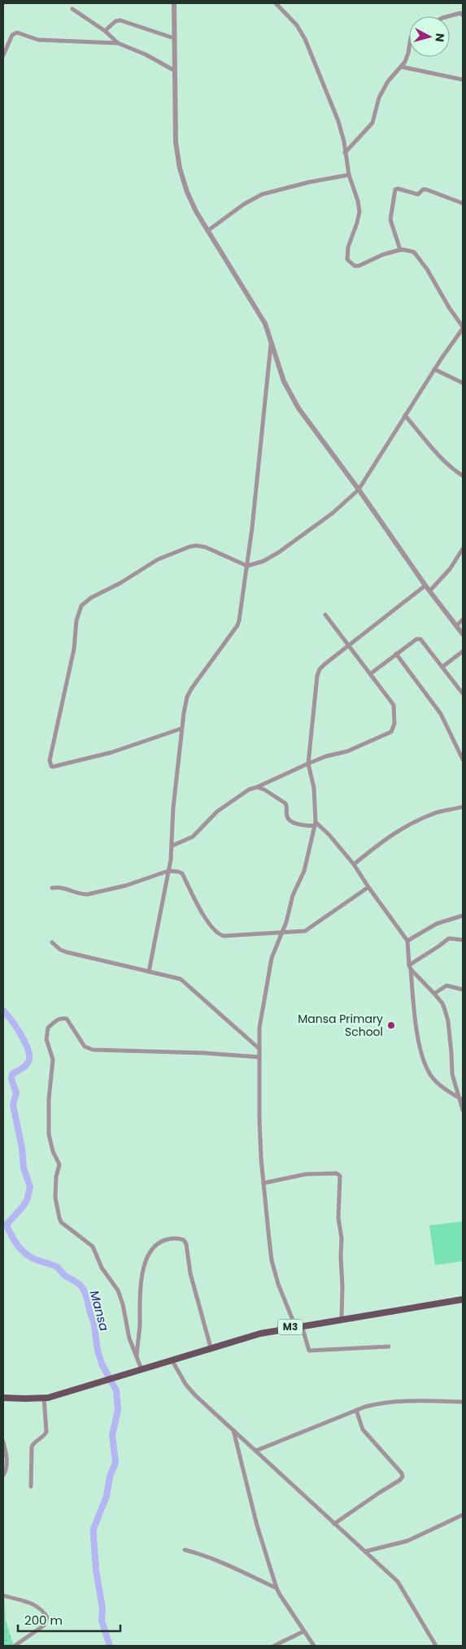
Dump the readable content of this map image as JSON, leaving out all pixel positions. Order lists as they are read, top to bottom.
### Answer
{
  "streets": {
    "main road": ["M3"]
  },
  "water": ["Mansa"],
  "places": ["Mansa Primary School"],
  "scale_bar": "200 m",
  "north": "right"
}
